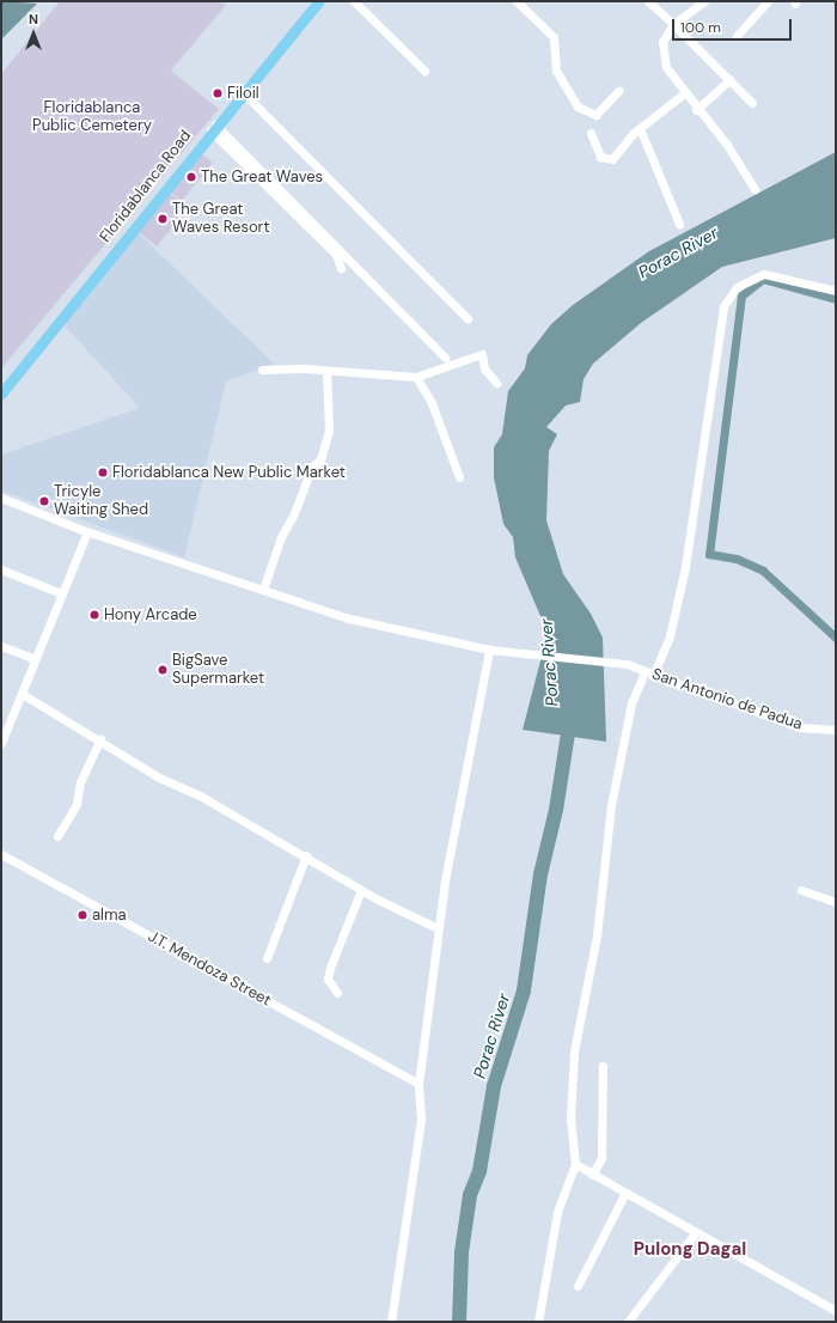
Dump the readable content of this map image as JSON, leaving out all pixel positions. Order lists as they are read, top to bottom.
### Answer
{
  "streets": {
    "main road": ["Floridablanca Road"],
    "street": ["San Antonio de Padua", "J.T. Mendoza Street"]
  },
  "districts": ["Pulong Dagal"],
  "water": ["Porac River"],
  "parks": ["Floridablanca Public Cemetery"],
  "places": [
    "Filoil",
    "The Great Waves",
    "The Great Waves Resort",
    "Floridablanca New Public Market",
    "Tricyle Waiting Shed",
    "Hony Arcade",
    "BigSave Supermarket",
    "alma"
  ],
  "scale_bar": "100 m",
  "north": "top"
}
